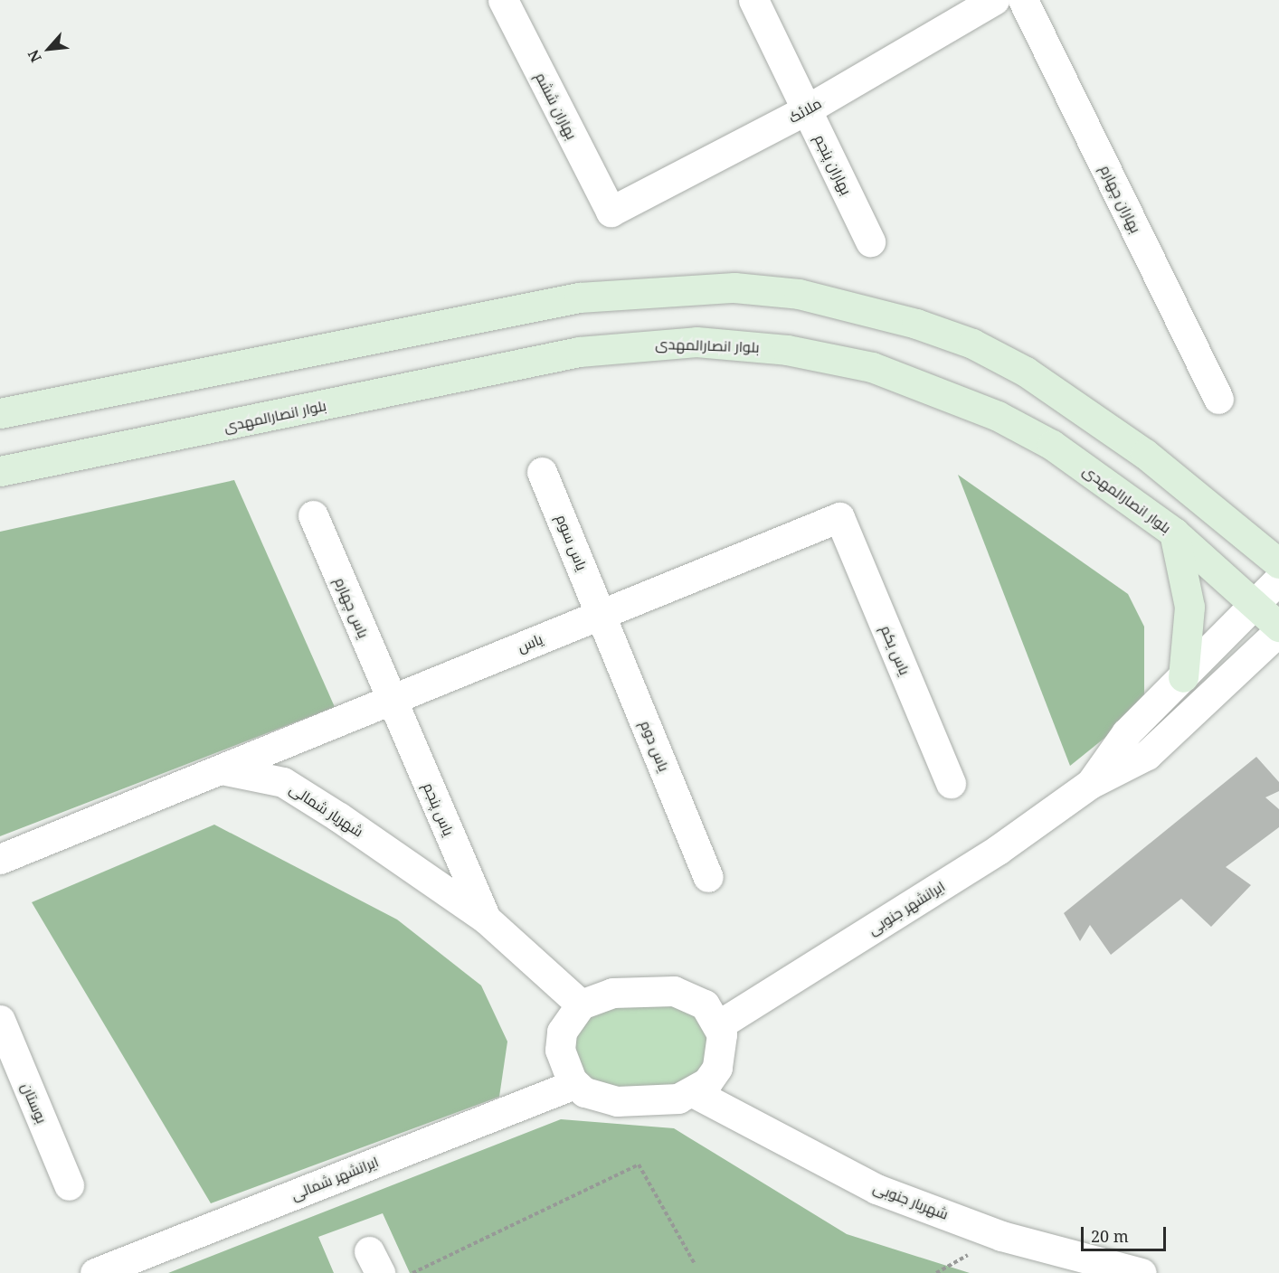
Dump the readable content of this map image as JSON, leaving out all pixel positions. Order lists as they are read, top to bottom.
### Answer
{
  "streets": {
    "main road": ["بلوار انصارالمهدی"],
    "street": [
      "بهاران ششم",
      "ملائک",
      "بهاران پنجم",
      "بهاران چهارم",
      "یاس سوم",
      "یاس چهارم",
      "یاس",
      "یاس یکم",
      "یاس دوم",
      "یاس پنجم",
      "شهریار شمالی",
      "ایرانشهر جنوبی",
      "بوستان",
      "ایرانشهر شمالی",
      "شهریار جنوبی"
    ]
  },
  "crossings": [
    ["بهاران ششم", "ملائک"],
    ["ملائک", "بهاران پنجم"],
    ["بلوار انصارالمهدی", "ایرانشهر جنوبی"],
    ["یاس سوم", "یاس"],
    ["یاس سوم", "یاس دوم"],
    ["یاس چهارم", "یاس"],
    ["یاس چهارم", "یاس پنجم"],
    ["یاس", "یاس یکم"],
    ["یاس", "یاس دوم"],
    ["یاس", "یاس پنجم"],
    ["یاس", "شهریار شمالی"],
    ["یاس پنجم", "شهریار شمالی"],
    ["شهریار شمالی", "ایرانشهر جنوبی"],
    ["شهریار شمالی", "ایرانشهر شمالی"],
    ["شهریار شمالی", "شهریار جنوبی"],
    ["ایرانشهر جنوبی", "ایرانشهر شمالی"],
    ["ایرانشهر جنوبی", "شهریار جنوبی"],
    ["ایرانشهر شمالی", "شهریار جنوبی"]
  ],
  "scale_bar": "20 m",
  "north": "bottom left"
}
